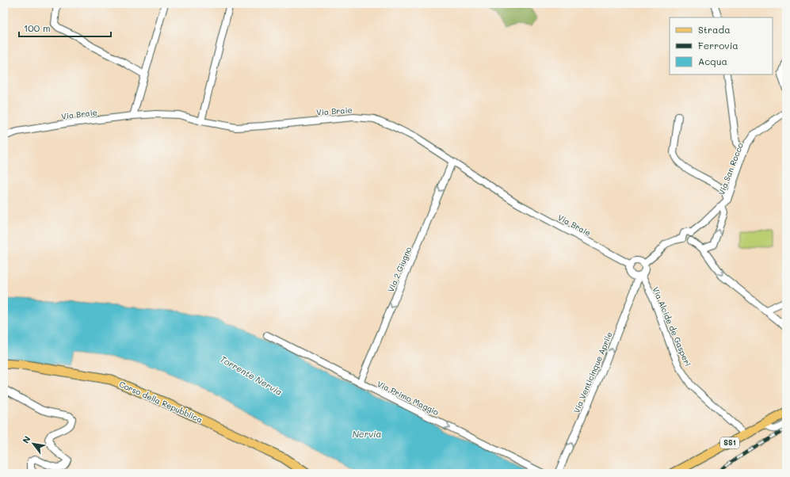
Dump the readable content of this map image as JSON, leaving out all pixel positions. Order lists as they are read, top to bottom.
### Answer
{
  "streets": {
    "main road": ["Corso della Repubblica", "SS1"],
    "street": [
      "Via Braie",
      "Via San Rocco",
      "Via 2 Giugno",
      "Via Alcide de Gasperi",
      "Via Venticinque Aprile",
      "Via Primo Maggio"
    ]
  },
  "crossings": [
    ["Via Braie", "Via 2 Giugno"],
    ["Via Braie", "Via Alcide de Gasperi"],
    ["Via Braie", "Via Venticinque Aprile"],
    ["Via 2 Giugno", "Via Primo Maggio"],
    ["Via Alcide de Gasperi", "Via Venticinque Aprile"],
    ["Via Alcide de Gasperi", "SS1"]
  ],
  "one_way": ["Via 2 Giugno", "Via Venticinque Aprile", "Via Primo Maggio"],
  "water": ["Torrente Nervia", "Nervia"],
  "legend": ["Strada", "Ferrovia", "Acqua"],
  "scale_bar": "100 m",
  "north": "top left"
}
